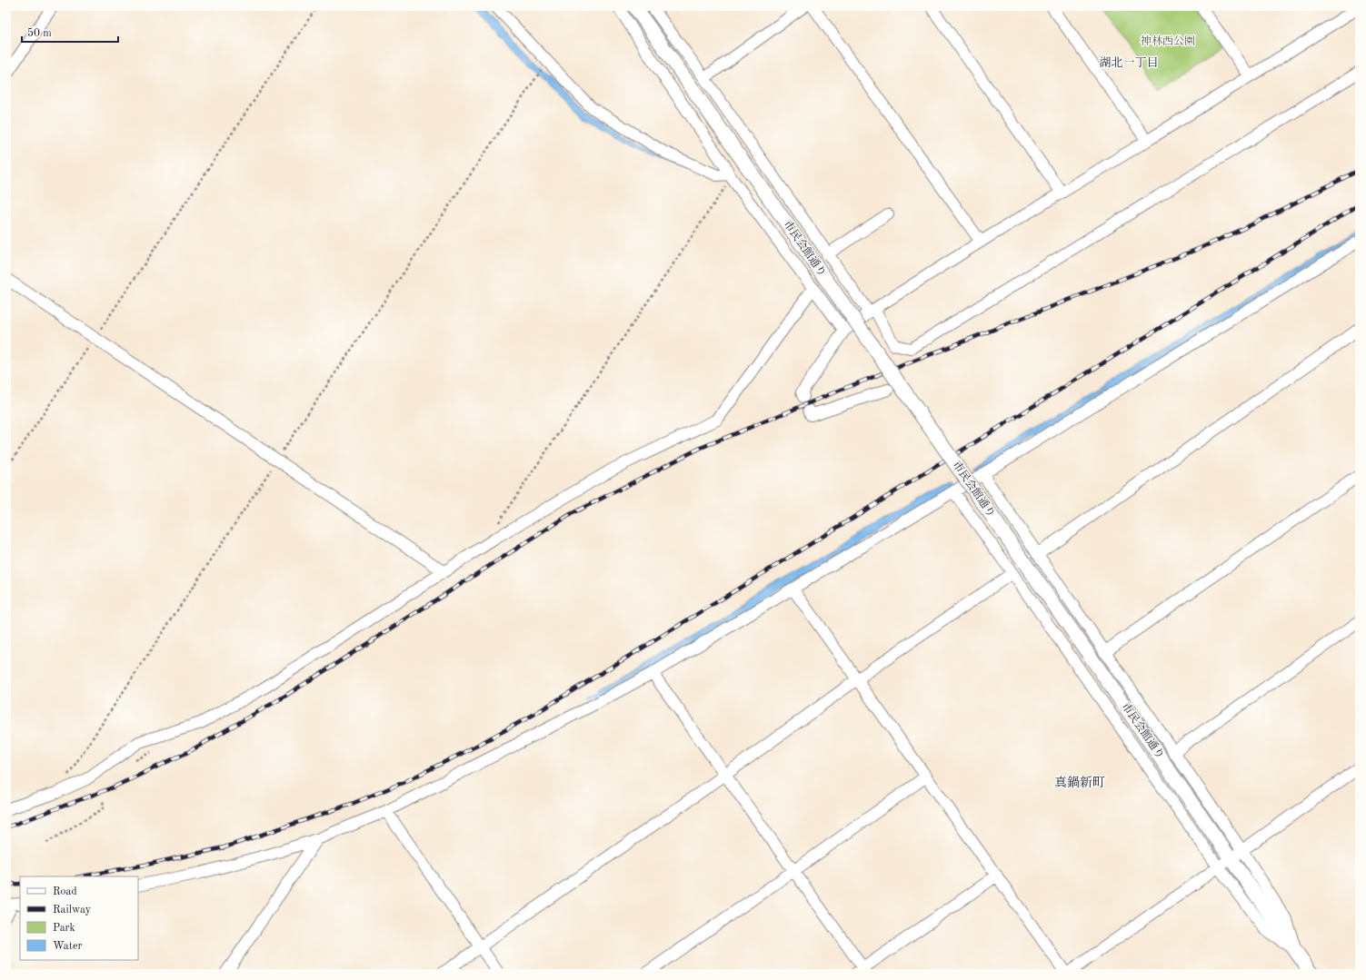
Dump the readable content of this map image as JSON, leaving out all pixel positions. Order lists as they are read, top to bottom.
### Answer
{
  "streets": {
    "street": ["市民会館通り"]
  },
  "districts": ["湖北一丁目", "真鍋新町"],
  "parks": ["神林西公園"],
  "legend": [
    "Road",
    "Railway",
    "Park",
    "Water"
  ],
  "scale_bar": "50 m"
}
